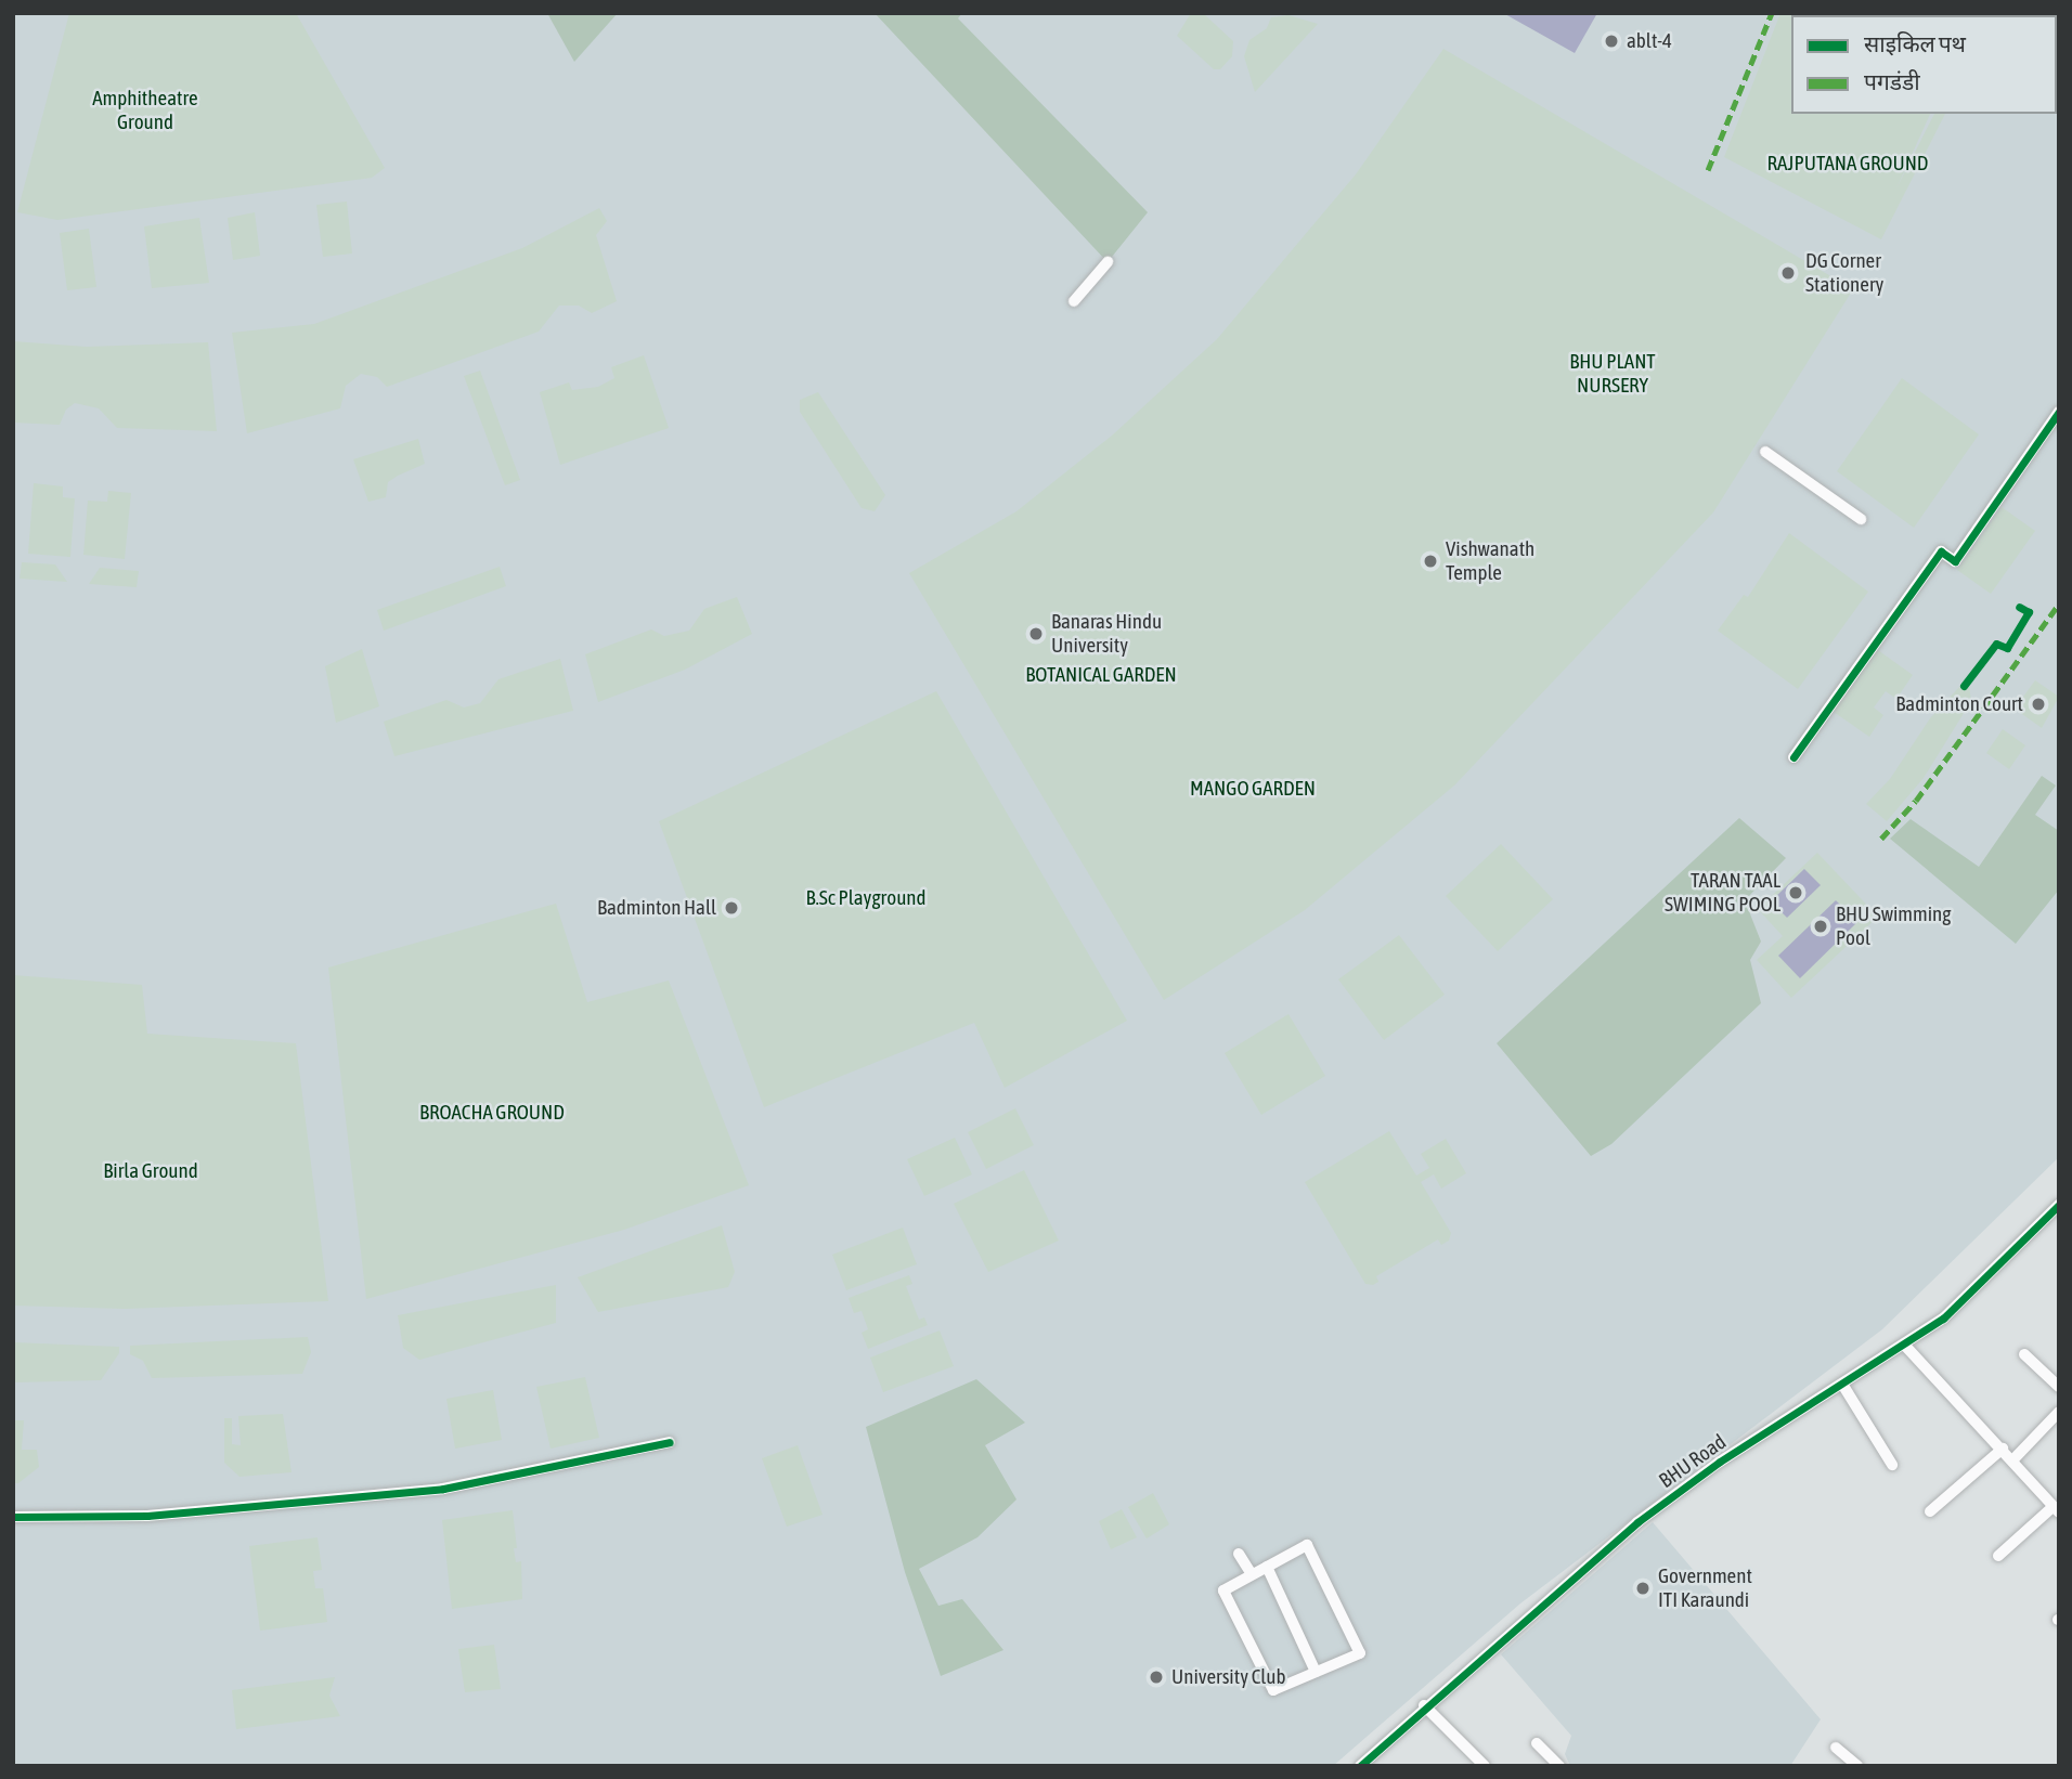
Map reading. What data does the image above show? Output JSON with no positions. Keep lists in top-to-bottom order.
{
  "streets": {
    "street": ["BHU Road"]
  },
  "parks": [
    "Amphitheatre Ground",
    "RAJPUTANA GROUND",
    "BHU PLANT NURSERY",
    "BOTANICAL GARDEN",
    "MANGO GARDEN",
    "B.Sc Playground",
    "BROACHA GROUND",
    "Birla Ground"
  ],
  "places": [
    "ablt-4",
    "DG Corner Stationery",
    "Vishwanath Temple",
    "Banaras Hindu University",
    "Badminton Court",
    "TARAN TAAL SWIMING POOL",
    "Badminton Hall",
    "BHU Swimming Pool",
    "Government ITI Karaundi",
    "University Club"
  ],
  "legend": ["साइकिल पथ", "पगडंडी"]
}
